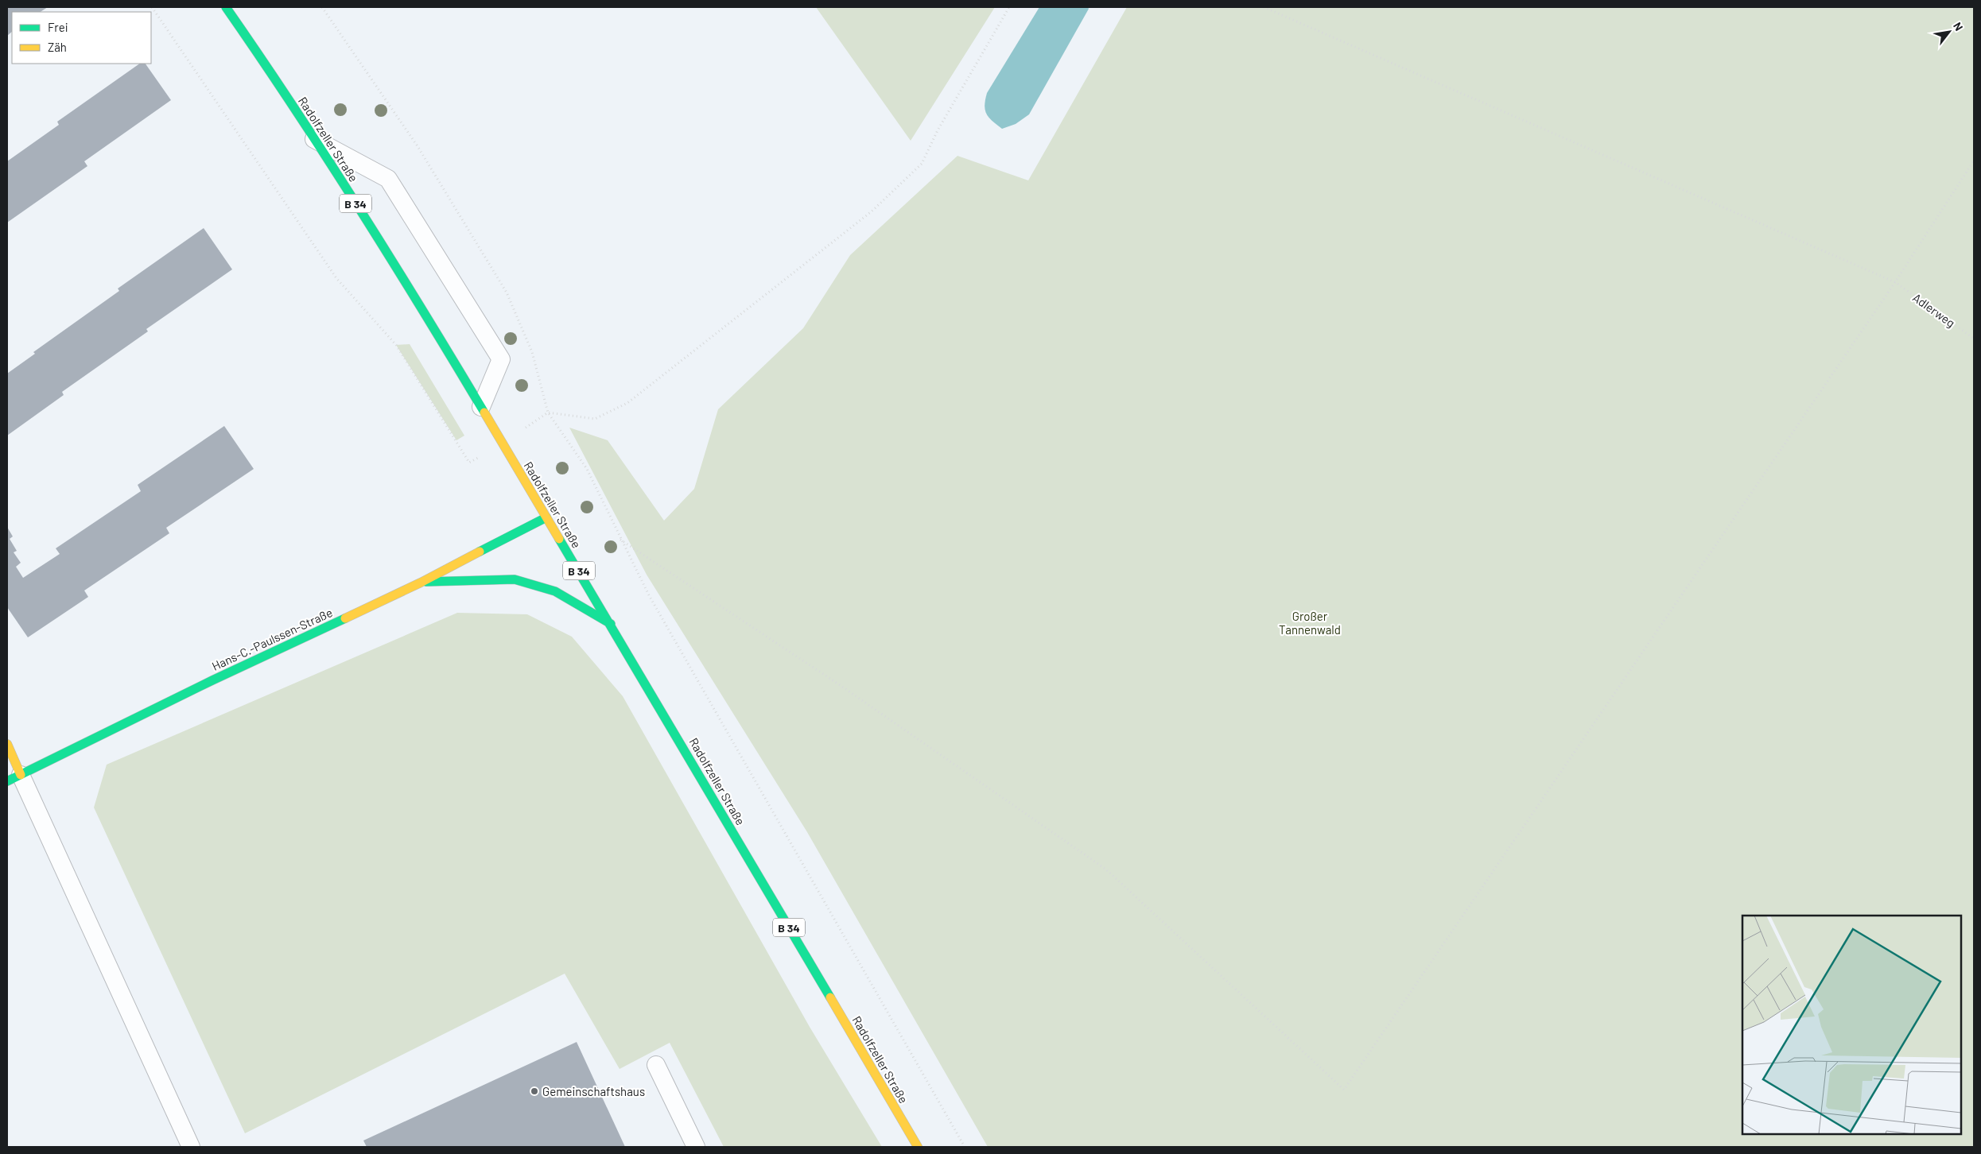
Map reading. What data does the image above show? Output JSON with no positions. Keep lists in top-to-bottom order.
{
  "streets": {
    "main road": ["Radolfzeller Straße", "B 34", "Hans-C.-Paulssen-Straße"],
    "path": ["Adlerweg"]
  },
  "crossings": [
    ["Radolfzeller Straße", "Hans-C.-Paulssen-Straße"]
  ],
  "parks": ["Großer Tannenwald"],
  "places": ["Gemeinschaftshaus"],
  "legend": ["Frei", "Zäh"],
  "north": "top right"
}
